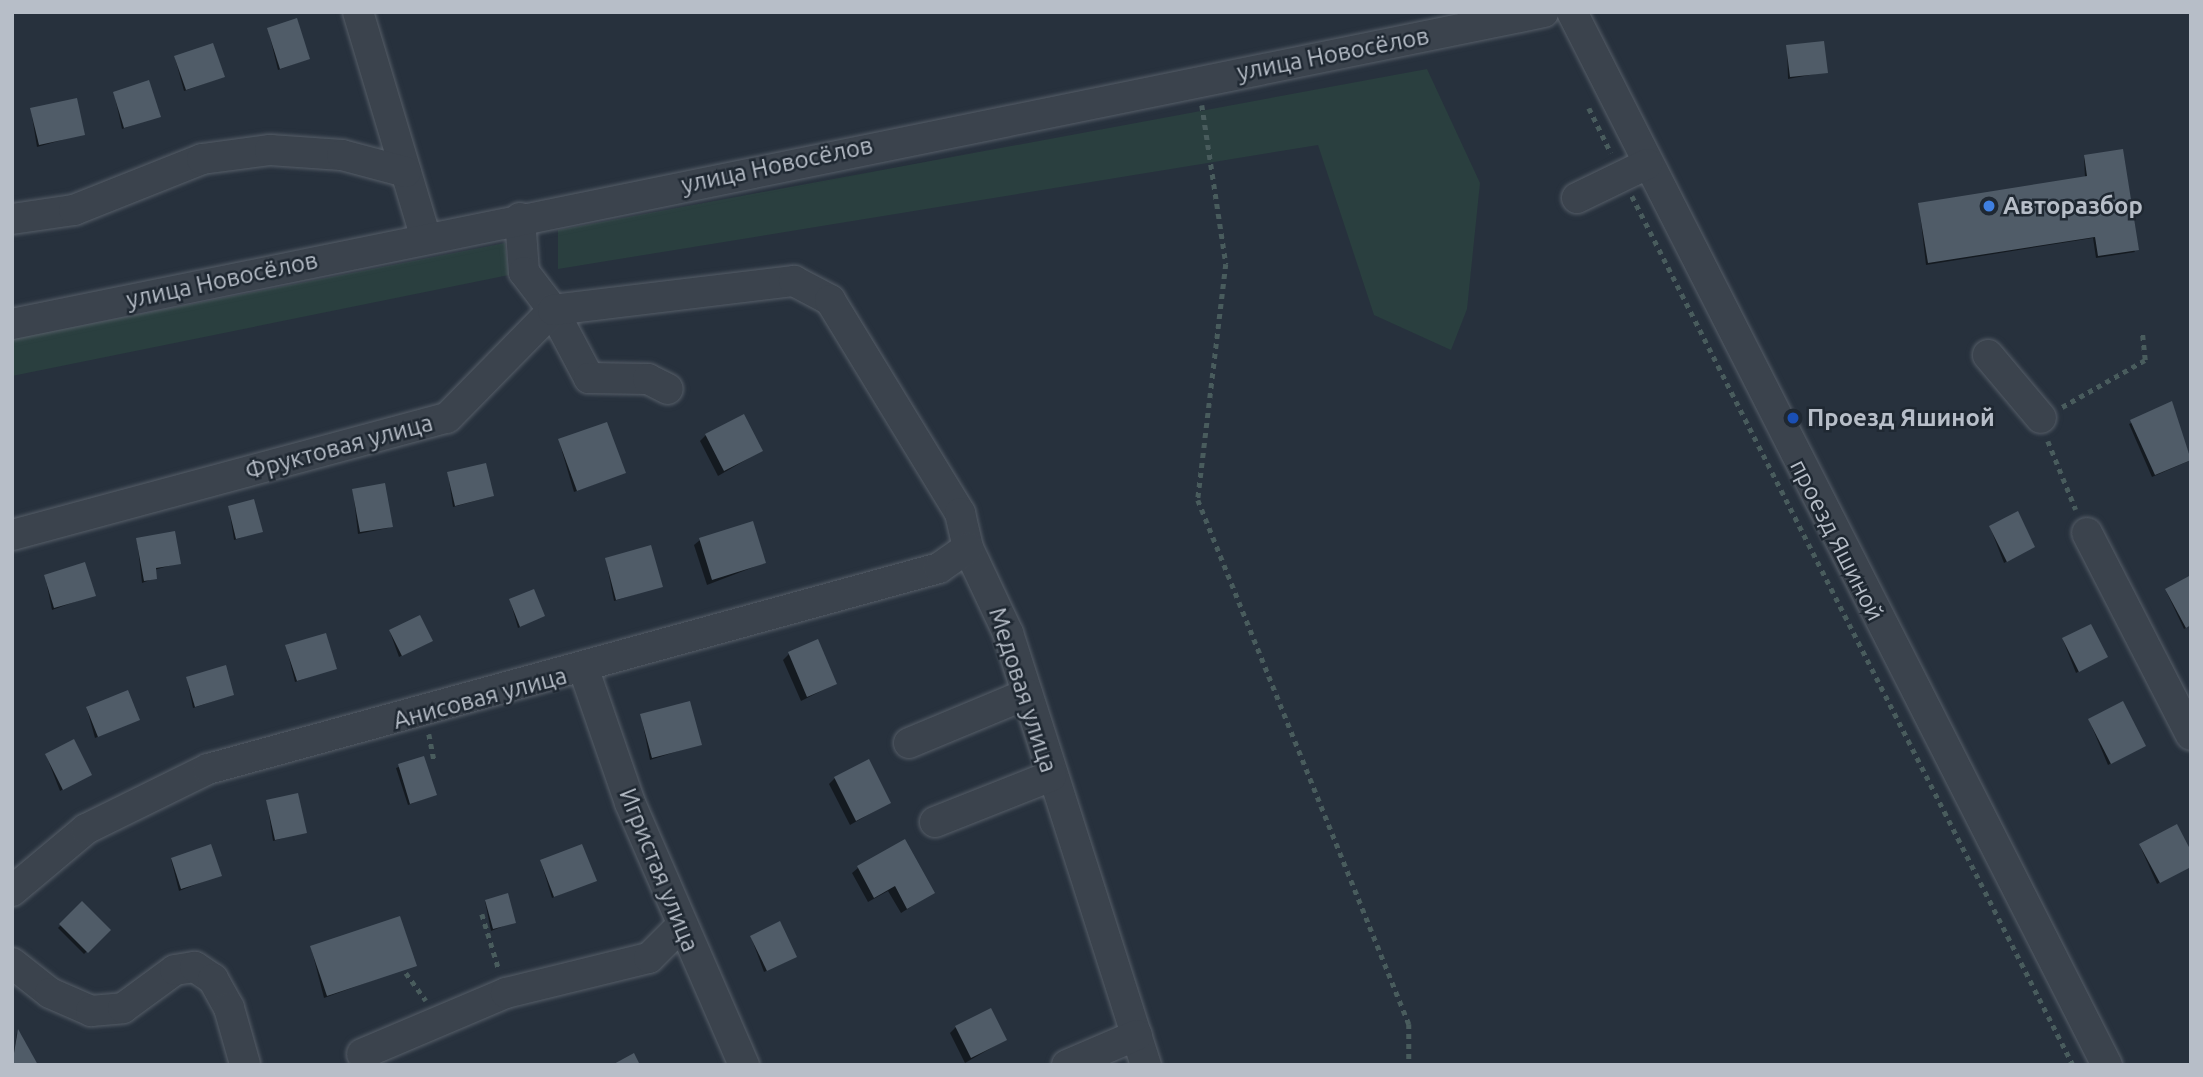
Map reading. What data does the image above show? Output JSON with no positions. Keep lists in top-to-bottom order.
{
  "streets": {
    "street": [
      "улица Новосёлов",
      "Фруктовая улица",
      "проезд Яшиной",
      "Медовая улица",
      "Анисовая улица",
      "Игристая улица"
    ]
  },
  "crossings": [
    ["Фруктовая улица", "Медовая улица"],
    ["Медовая улица", "Анисовая улица"],
    ["Анисовая улица", "Игристая улица"]
  ],
  "places": ["Авторазбор", "Проезд Яшиной"]
}
